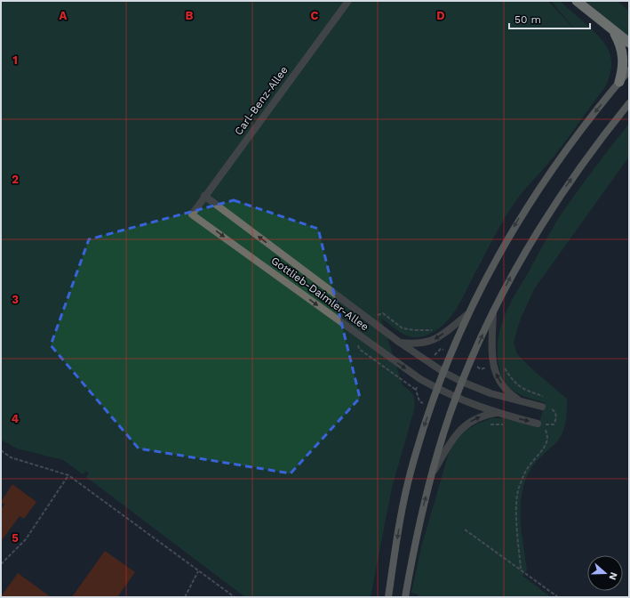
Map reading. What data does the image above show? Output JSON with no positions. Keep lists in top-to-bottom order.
{
  "streets": {
    "street": ["Carl-Benz-Allee", "Gottlieb-Daimler-Allee"]
  },
  "crossings": [
    ["Carl-Benz-Allee", "Gottlieb-Daimler-Allee"]
  ],
  "scale_bar": "50 m",
  "north": "right",
  "grid": {
    "columns": [
      "A",
      "B",
      "C",
      "D"
    ],
    "rows": [
      "1",
      "2",
      "3",
      "4",
      "5"
    ]
  }
}
